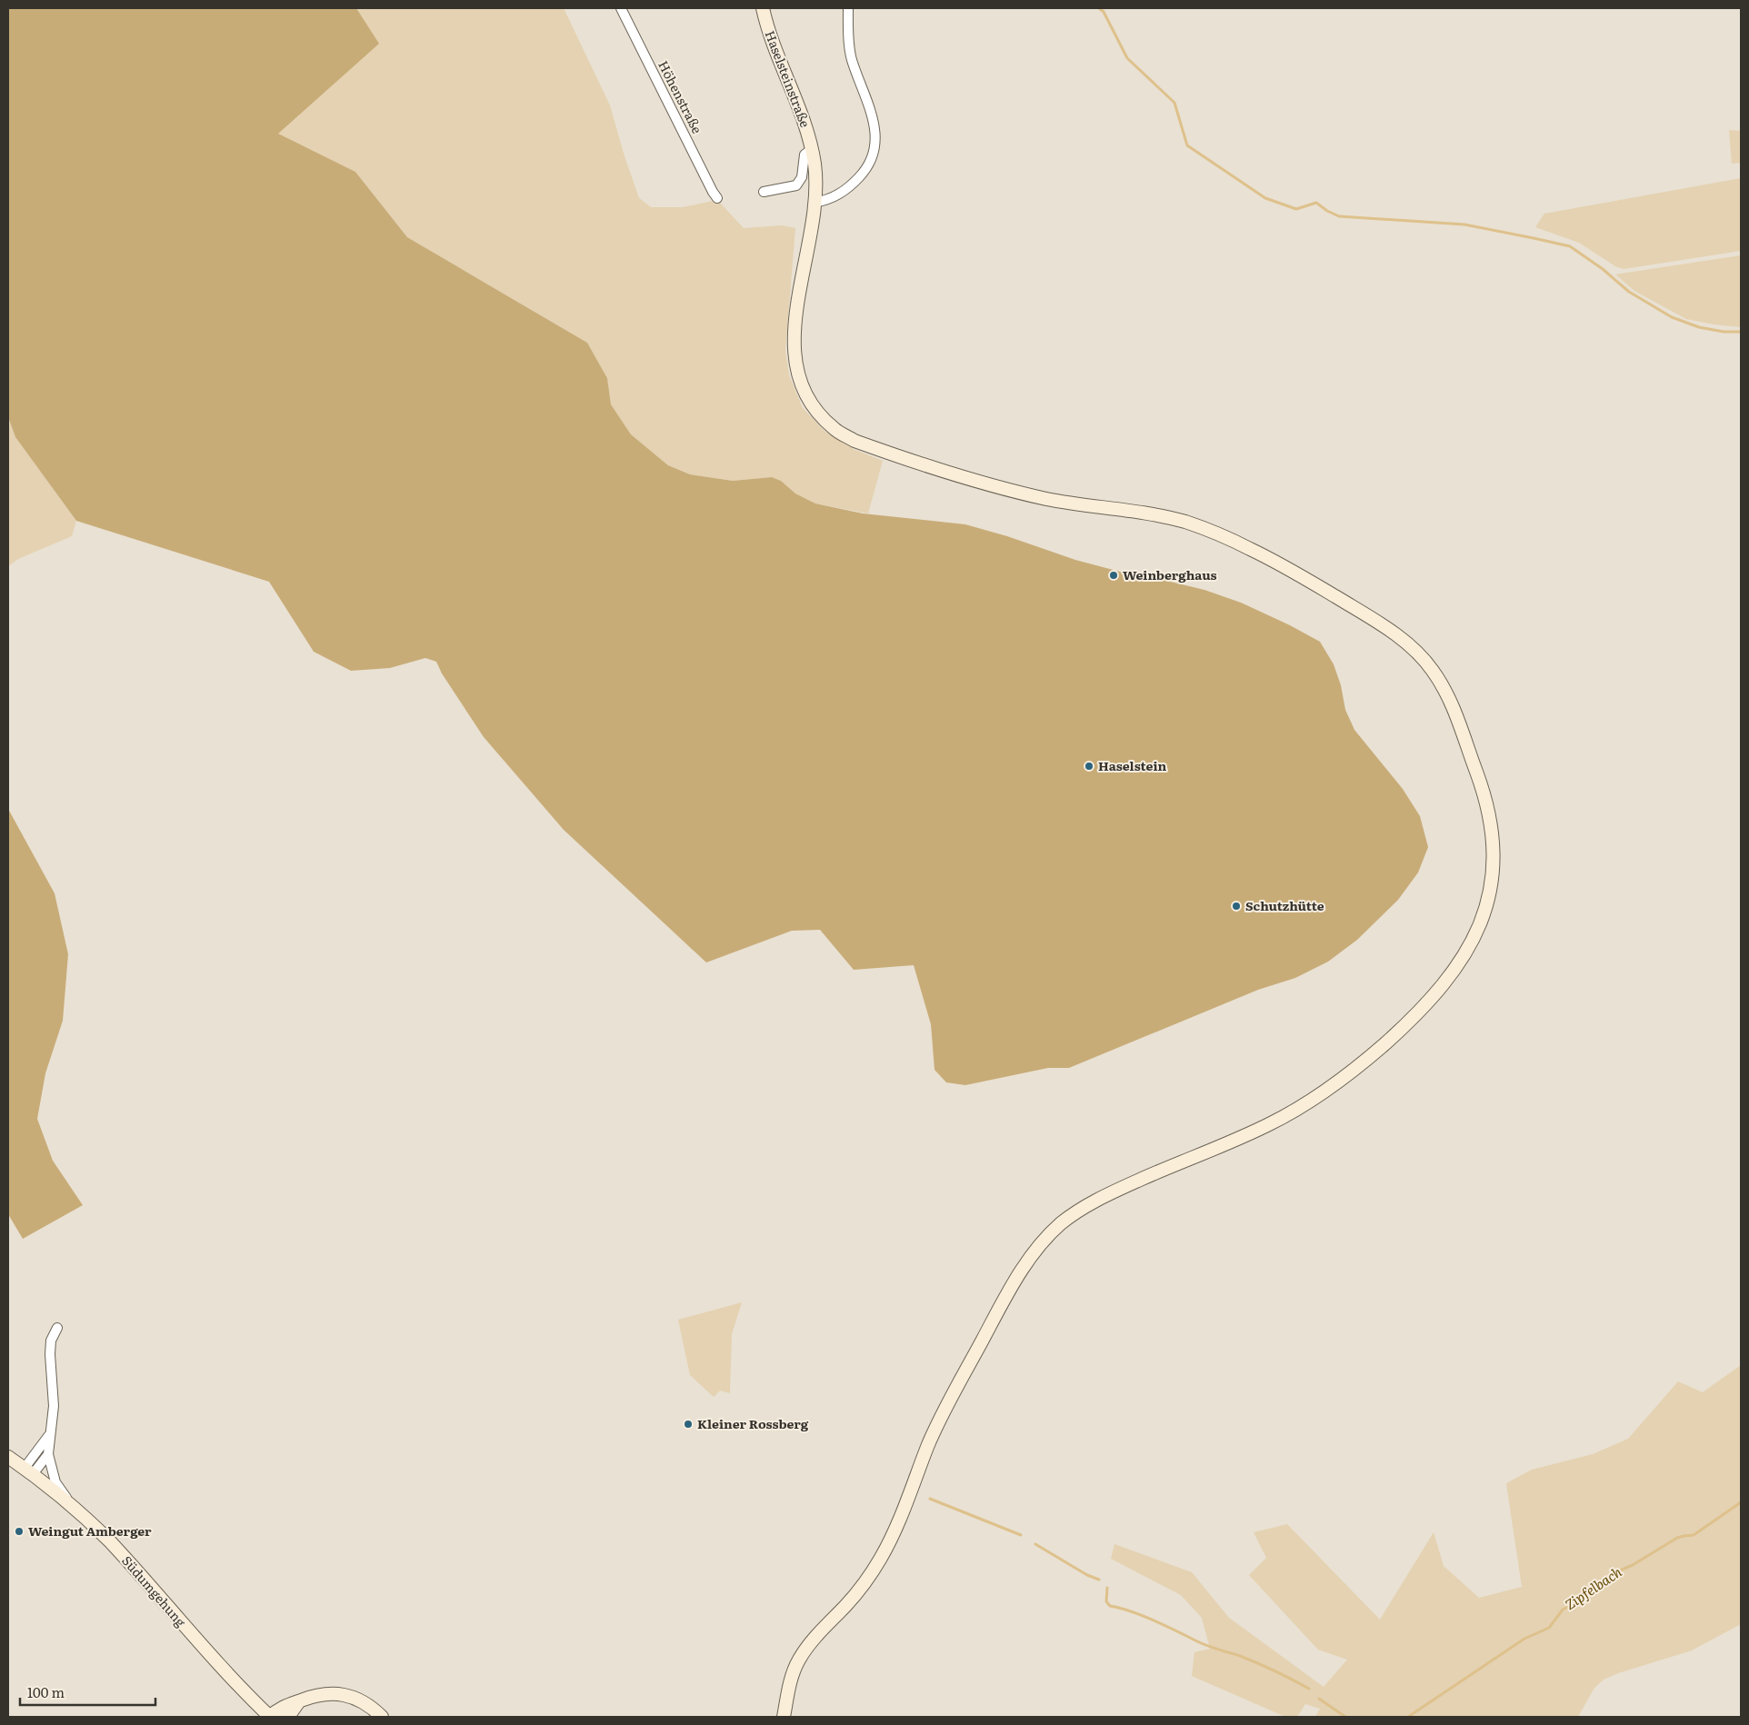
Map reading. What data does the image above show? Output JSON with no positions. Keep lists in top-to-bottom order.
{
  "streets": {
    "street": ["Haselsteinstraße", "Höhenstraße", "Südumgehung"]
  },
  "water": ["Zipfelbach"],
  "places": [
    "Weinberghaus",
    "Haselstein",
    "Schutzhütte",
    "Kleiner Rossberg",
    "Weingut Amberger"
  ],
  "scale_bar": "100 m"
}
